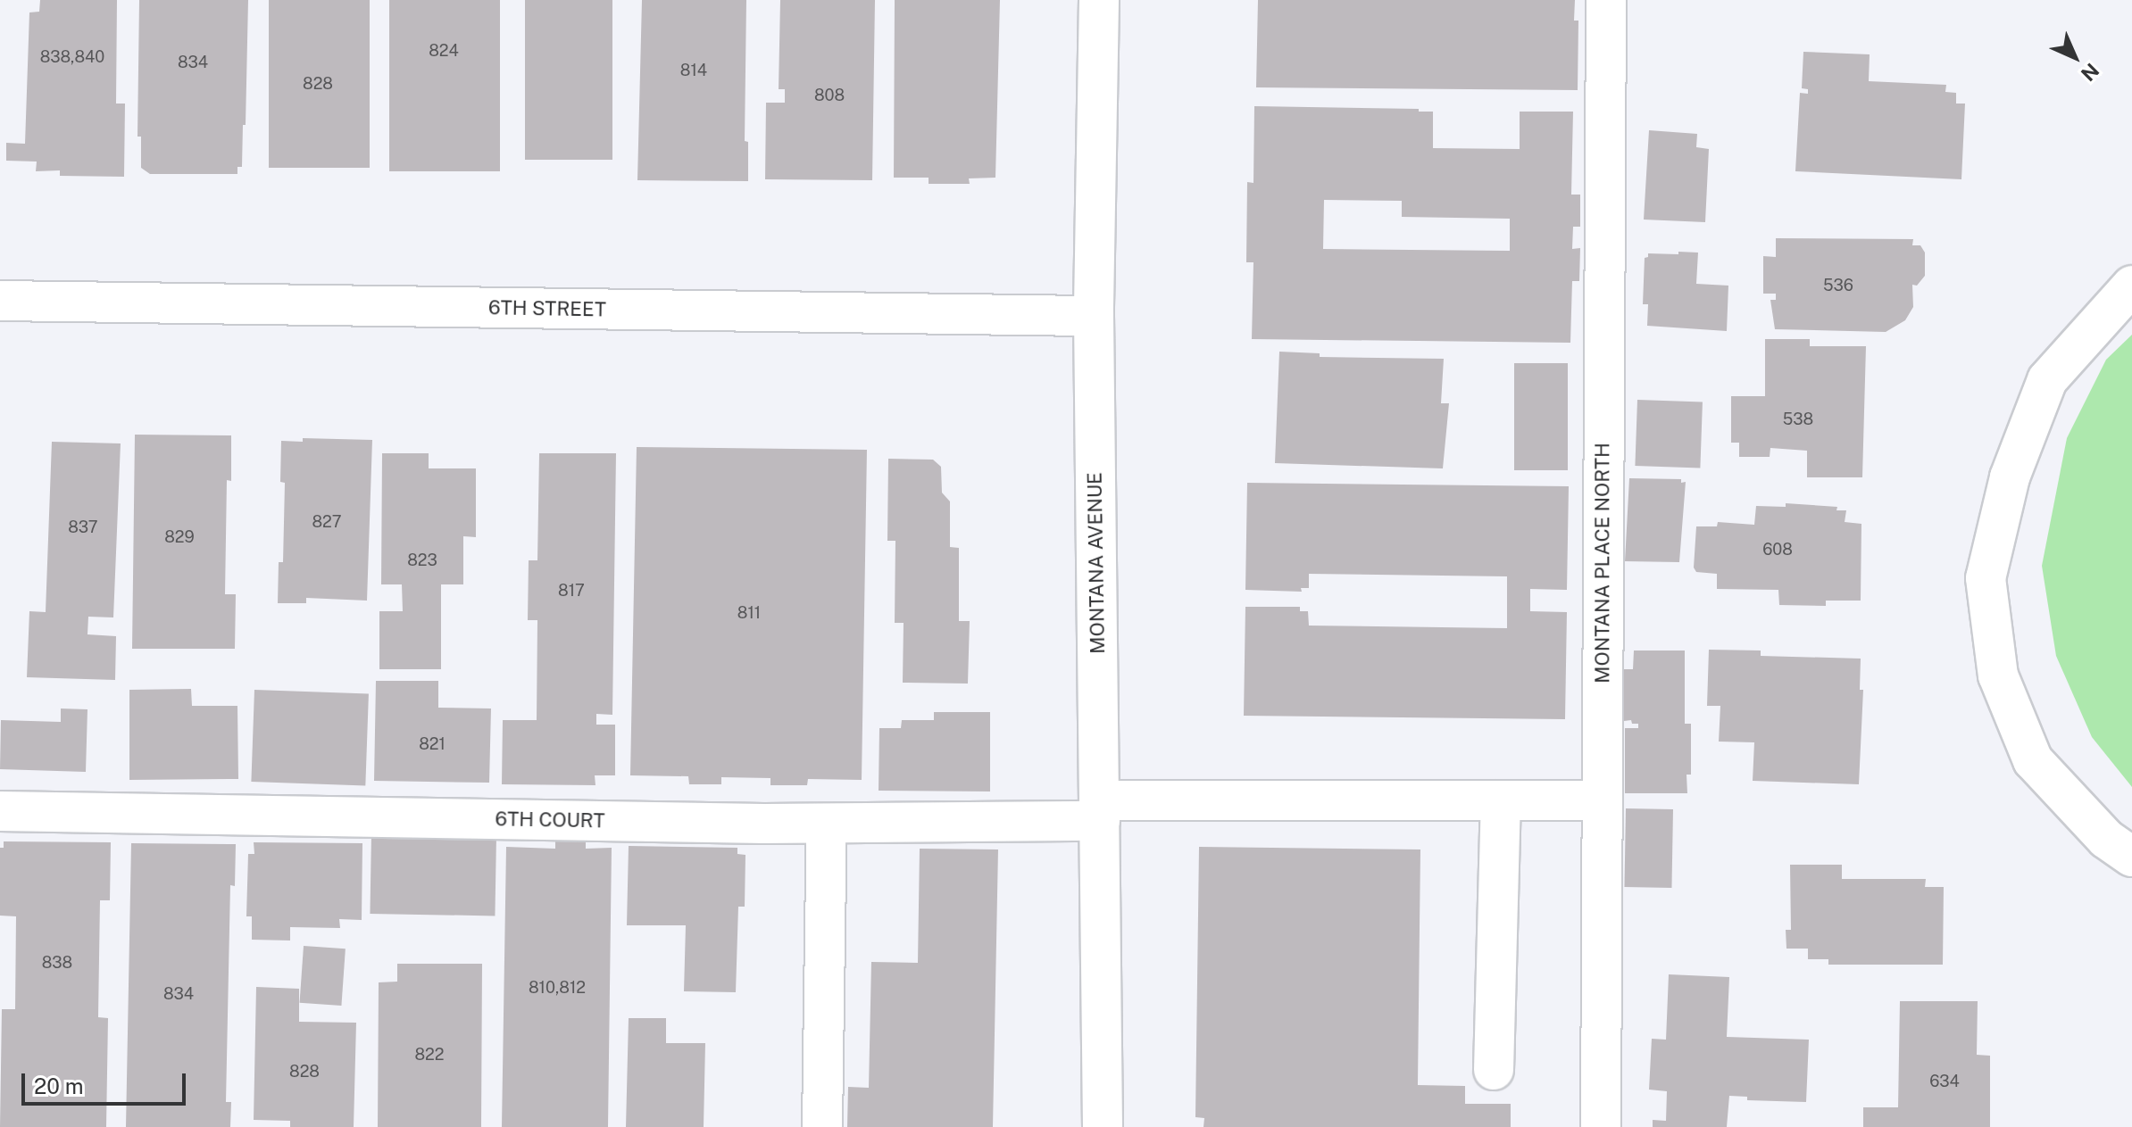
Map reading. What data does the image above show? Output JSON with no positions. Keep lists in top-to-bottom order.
{
  "streets": {
    "street": [
      "6TH STREET",
      "MONTANA AVENUE",
      "MONTANA PLACE NORTH",
      "6TH COURT"
    ]
  },
  "crossings": [
    ["6TH STREET", "MONTANA AVENUE"],
    ["MONTANA AVENUE", "6TH COURT"],
    ["MONTANA PLACE NORTH", "6TH COURT"]
  ],
  "house_numbers": [
    "824",
    "838,840",
    "834",
    "814",
    "828",
    "808",
    "536",
    "538",
    "827",
    "837",
    "829",
    "608",
    "823",
    "817",
    "811",
    "821",
    "838",
    "810,812",
    "834",
    "822",
    "828",
    "634"
  ],
  "scale_bar": "20 m",
  "north": "bottom right"
}
